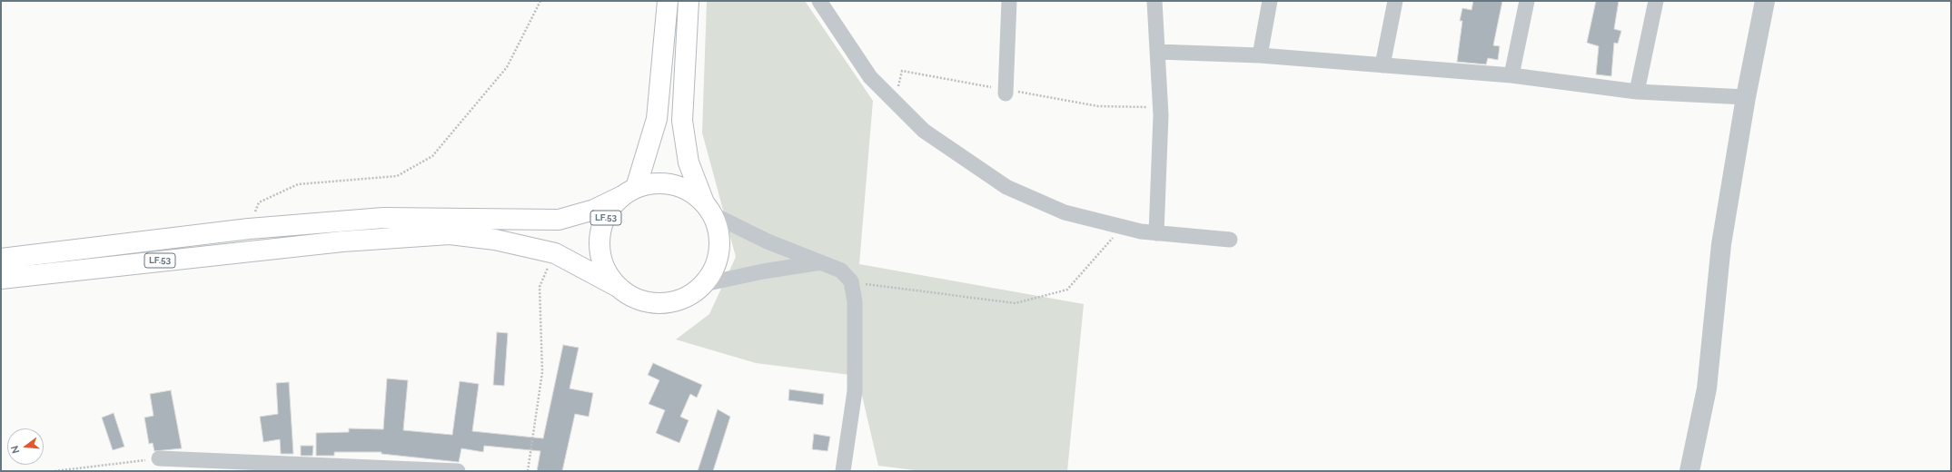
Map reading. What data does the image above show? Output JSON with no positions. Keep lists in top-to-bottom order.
{
  "streets": {
    "highway": ["LF.53"]
  },
  "north": "left"
}
